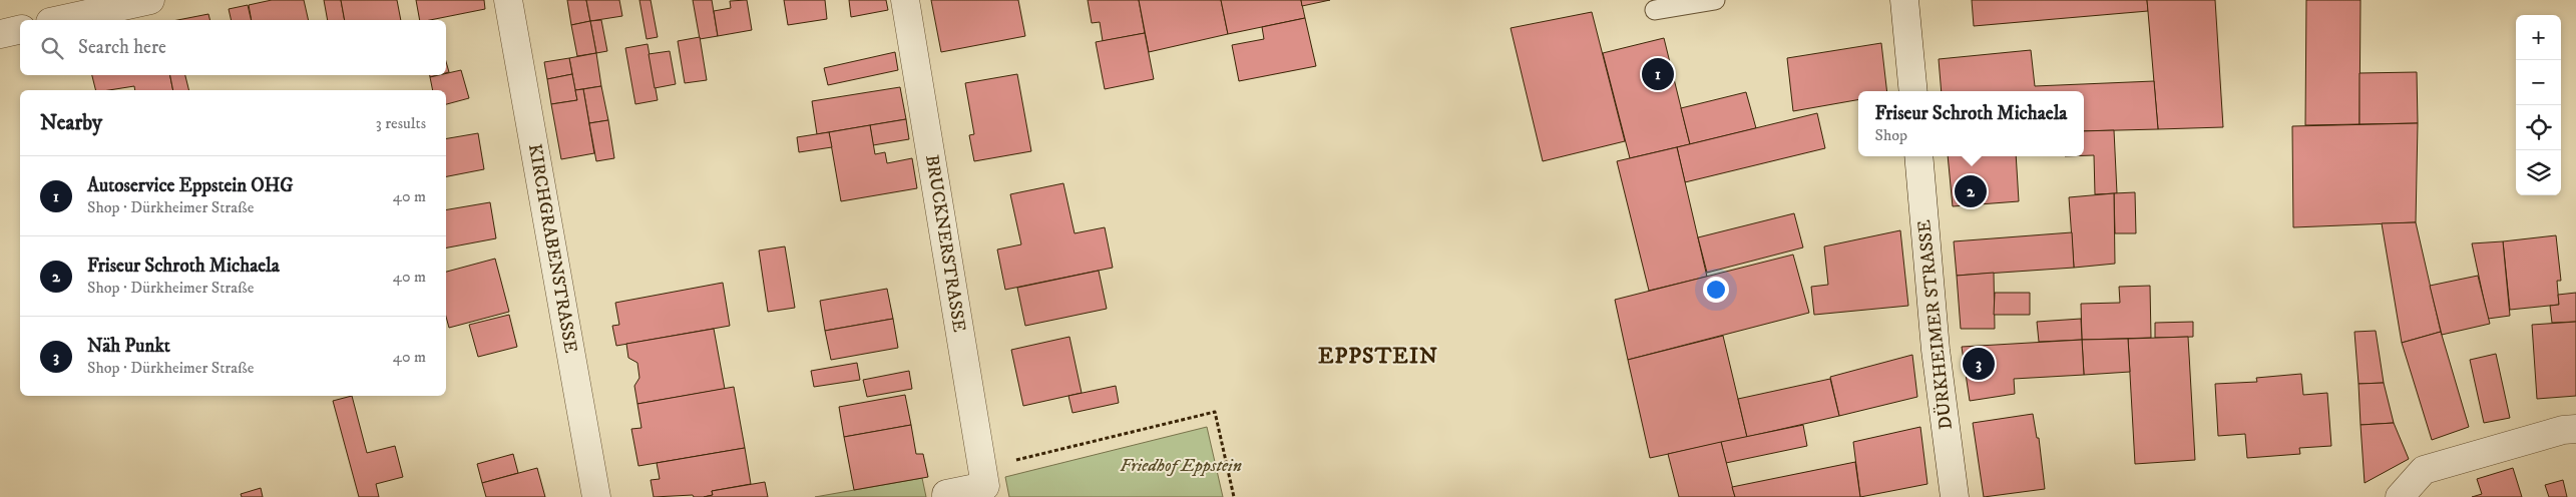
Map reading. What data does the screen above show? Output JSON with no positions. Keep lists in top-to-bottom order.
{
  "streets": {
    "street": ["BRUCKNERSTRASSE", "KIRCHGRABENSTRASSE", "DÜRKHEIMER STRASSE"]
  },
  "districts": ["EPPSTEIN"],
  "parks": ["Friedhof Eppstein"],
  "page": {
    "map_buttons": ["+", "−"],
    "search": "Search here",
    "pins": ["1", "2", "3"],
    "heading": ["Nearby", "3 results"],
    "popup": ["Friseur Schroth Michaela", "Shop"],
    "list": [
      {
        "mark": "1",
        "name": "Autoservice Eppstein OHG",
        "note": "Shop · Dürkheimer Straße",
        "value": "40 m"
      },
      {
        "mark": "2",
        "name": "Friseur Schroth Michaela",
        "note": "Shop · Dürkheimer Straße",
        "value": "40 m"
      },
      {
        "mark": "3",
        "name": "Näh Punkt",
        "note": "Shop · Dürkheimer Straße",
        "value": "40 m"
      }
    ]
  }
}
